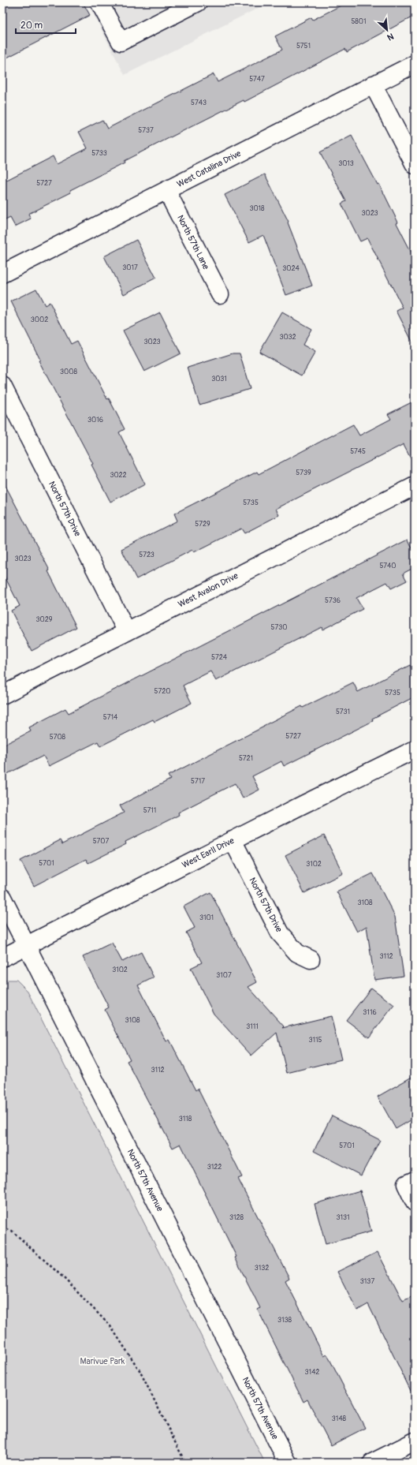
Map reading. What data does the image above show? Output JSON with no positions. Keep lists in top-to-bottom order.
{
  "streets": {
    "street": [
      "West Catalina Drive",
      "North 57th Lane",
      "North 57th Drive",
      "West Avalon Drive",
      "West Earll Drive",
      "North 57th Avenue"
    ]
  },
  "crossings": [
    ["West Catalina Drive", "North 57th Lane"],
    ["North 57th Drive", "West Avalon Drive"],
    ["North 57th Drive", "West Earll Drive"],
    ["West Earll Drive", "North 57th Avenue"]
  ],
  "parks": ["Marivue Park"],
  "house_numbers": [
    "5801",
    "5751",
    "5747",
    "5743",
    "5737",
    "5733",
    "3013",
    "5727",
    "3018",
    "3023",
    "3017",
    "3024",
    "3002",
    "3032",
    "3023",
    "3008",
    "3031",
    "3016",
    "5745",
    "5739",
    "3022",
    "5735",
    "5729",
    "5723",
    "3023",
    "5740",
    "5736",
    "3029",
    "5730",
    "5724",
    "5720",
    "5735",
    "5731",
    "5714",
    "5727",
    "5708",
    "5721",
    "5717",
    "5711",
    "5707",
    "5701",
    "3102",
    "3108",
    "3101",
    "3112",
    "3102",
    "3107",
    "3116",
    "3108",
    "3111",
    "3115",
    "3112",
    "3118",
    "5701",
    "3122",
    "3128",
    "3131",
    "3132",
    "3137",
    "3138",
    "3142",
    "3148"
  ],
  "scale_bar": "20 m",
  "north": "bottom right"
}
